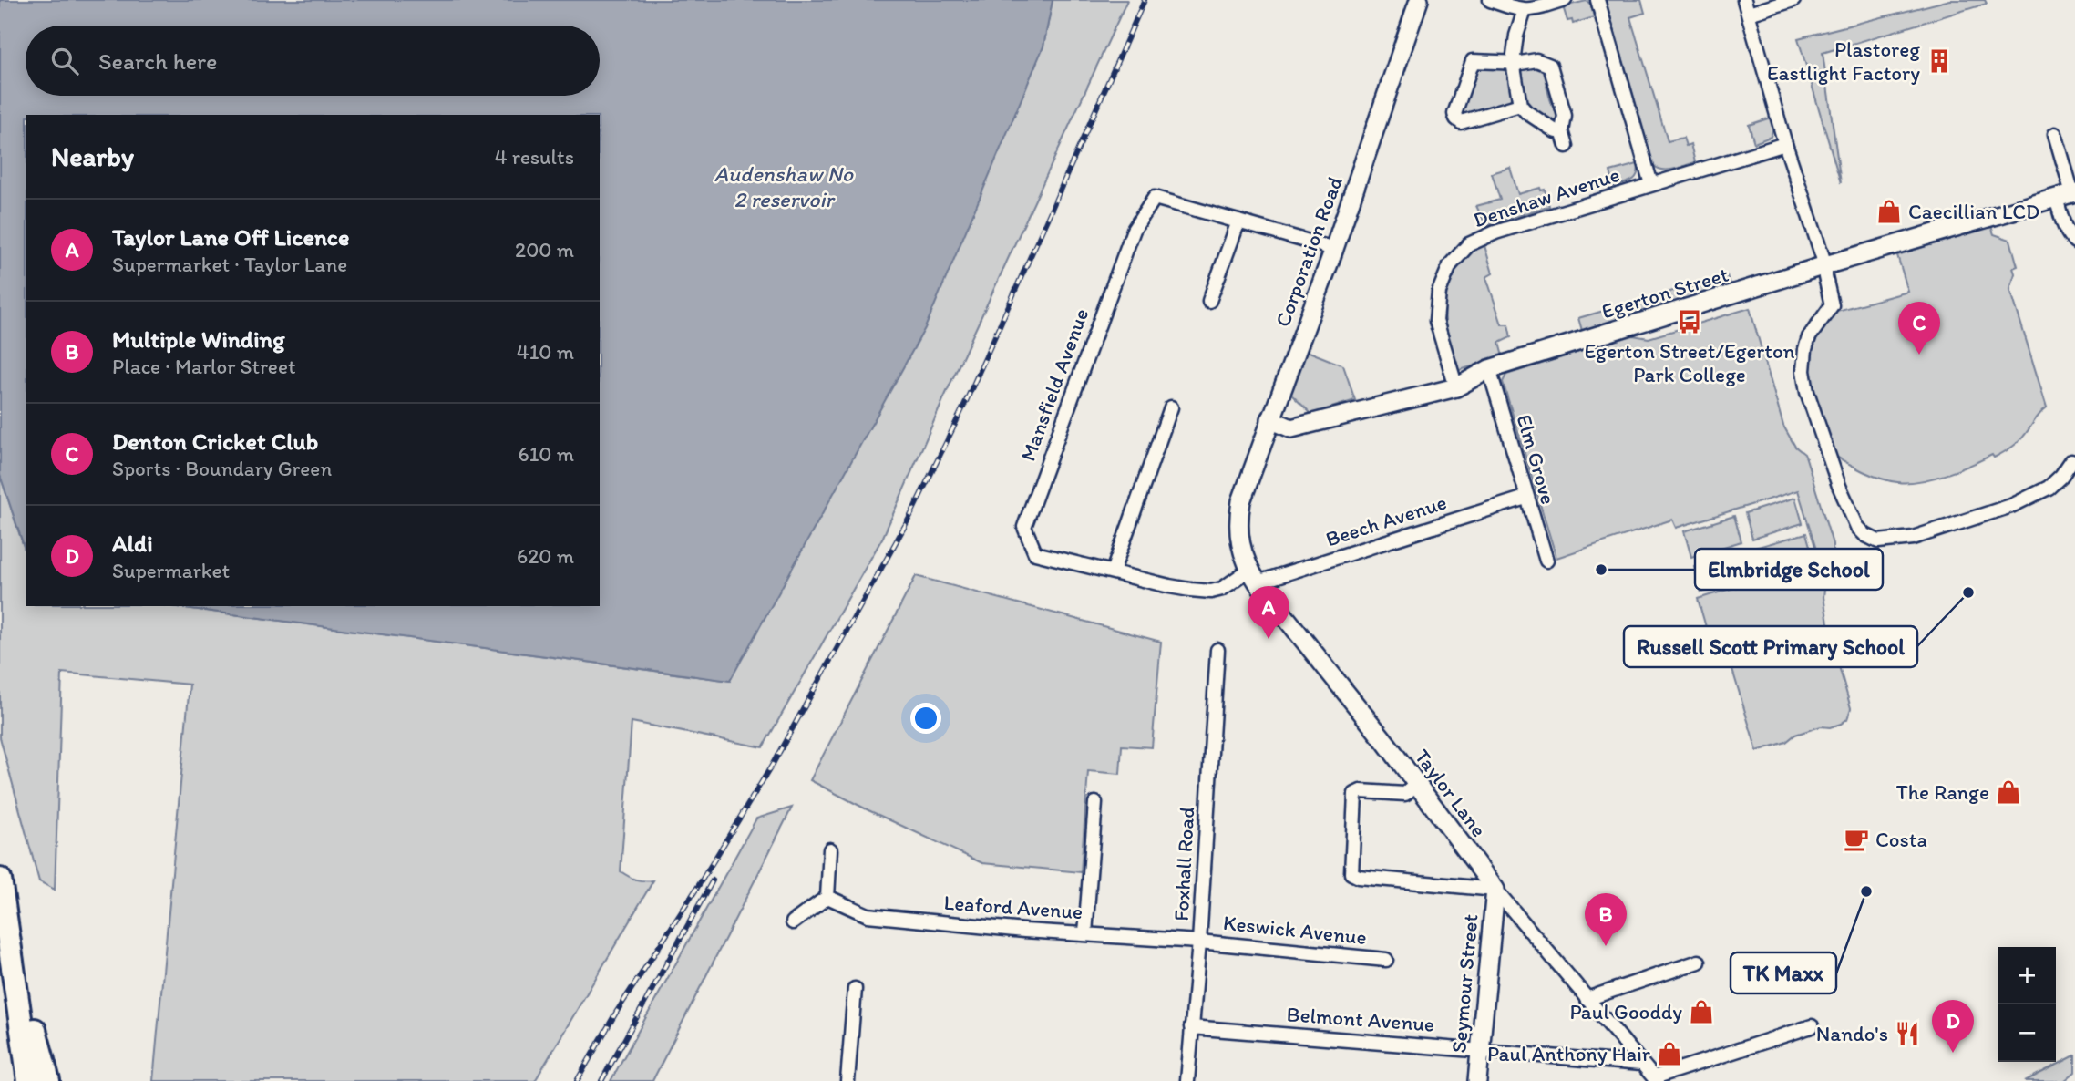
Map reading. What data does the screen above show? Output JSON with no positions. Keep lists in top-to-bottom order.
{
  "streets": {
    "street": [
      "Denshaw Avenue",
      "Corporation Road",
      "Egerton Street",
      "Mansfield Avenue",
      "Elm Grove",
      "Beech Avenue",
      "Taylor Lane",
      "Foxhall Road",
      "Leaford Avenue",
      "Keswick Avenue",
      "Seymour Street",
      "Belmont Avenue"
    ]
  },
  "crossings": [
    ["Denshaw Avenue", "Egerton Street"],
    ["Corporation Road", "Egerton Street"],
    ["Corporation Road", "Mansfield Avenue"],
    ["Corporation Road", "Taylor Lane"],
    ["Egerton Street", "Elm Grove"],
    ["Mansfield Avenue", "Beech Avenue"],
    ["Mansfield Avenue", "Taylor Lane"],
    ["Elm Grove", "Beech Avenue"],
    ["Beech Avenue", "Taylor Lane"],
    ["Taylor Lane", "Seymour Street"],
    ["Taylor Lane", "Belmont Avenue"],
    ["Foxhall Road", "Leaford Avenue"],
    ["Foxhall Road", "Keswick Avenue"],
    ["Foxhall Road", "Belmont Avenue"],
    ["Leaford Avenue", "Keswick Avenue"],
    ["Seymour Street", "Belmont Avenue"]
  ],
  "water": ["Audenshaw No 2 reservoir"],
  "places": {
    "building": ["Plastoreg Eastlight Factory"],
    "shop": [
      "Caecillian LCD",
      "The Range",
      "Paul Gooddy",
      "Paul Anthony Hair"
    ],
    "bus stop": ["Egerton Street/Egerton Park College"],
    "other": ["Elmbridge School", "Russell Scott Primary School", "TK Maxx"],
    "cafe": ["Costa"],
    "restaurant": ["Nando's"]
  },
  "page": {
    "search": "Search here",
    "heading": ["Nearby", "4 results"],
    "list": [
      {
        "mark": "A",
        "name": "Taylor Lane Off Licence",
        "note": "Supermarket · Taylor Lane",
        "value": "200 m"
      },
      {
        "mark": "B",
        "name": "Multiple Winding",
        "note": "Place · Marlor Street",
        "value": "410 m"
      },
      {
        "mark": "C",
        "name": "Denton Cricket Club",
        "note": "Sports · Boundary Green",
        "value": "610 m"
      },
      {
        "mark": "D",
        "name": "Aldi",
        "note": "Supermarket",
        "value": "620 m"
      }
    ],
    "pins": [
      "C",
      "A",
      "B",
      "D"
    ],
    "map_buttons": ["+", "−"]
  }
}
